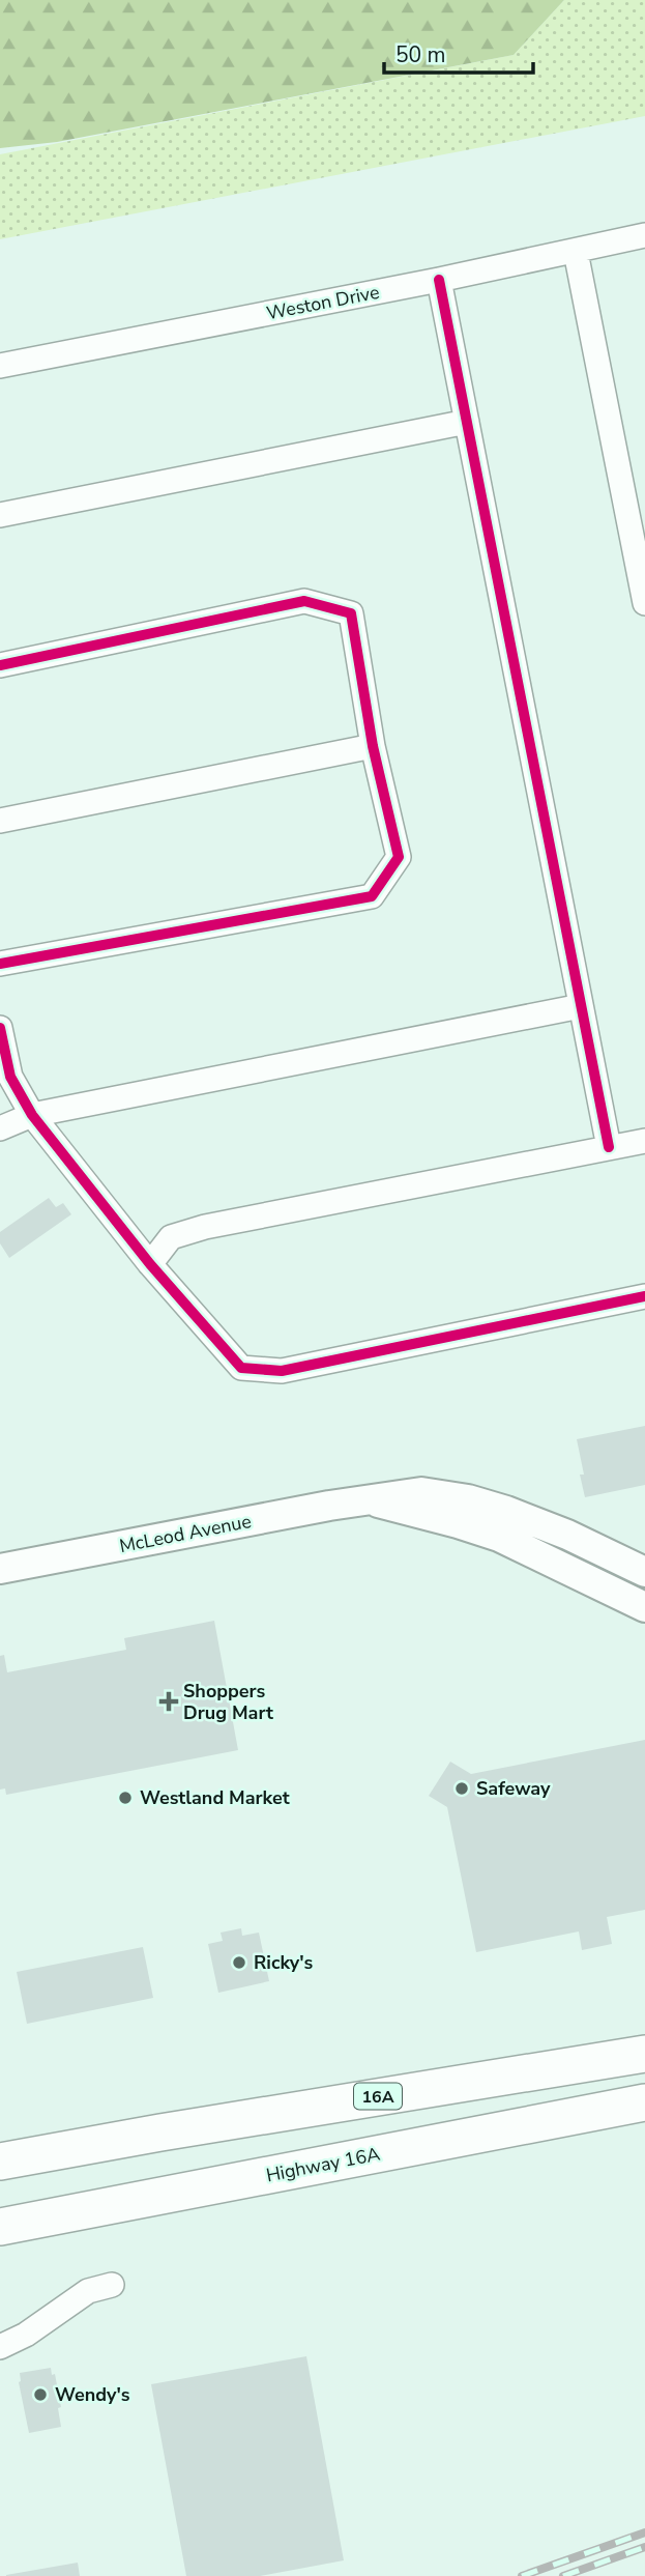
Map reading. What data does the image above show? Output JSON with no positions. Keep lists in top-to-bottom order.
{
  "streets": {
    "main road": ["16A", "Highway 16A"],
    "street": ["Weston Drive", "McLeod Avenue"]
  },
  "places": {
    "health": ["Shoppers Drug Mart"],
    "other": [
      "Safeway",
      "Westland Market",
      "Ricky's",
      "Wendy's"
    ]
  },
  "scale_bar": "50 m"
}
